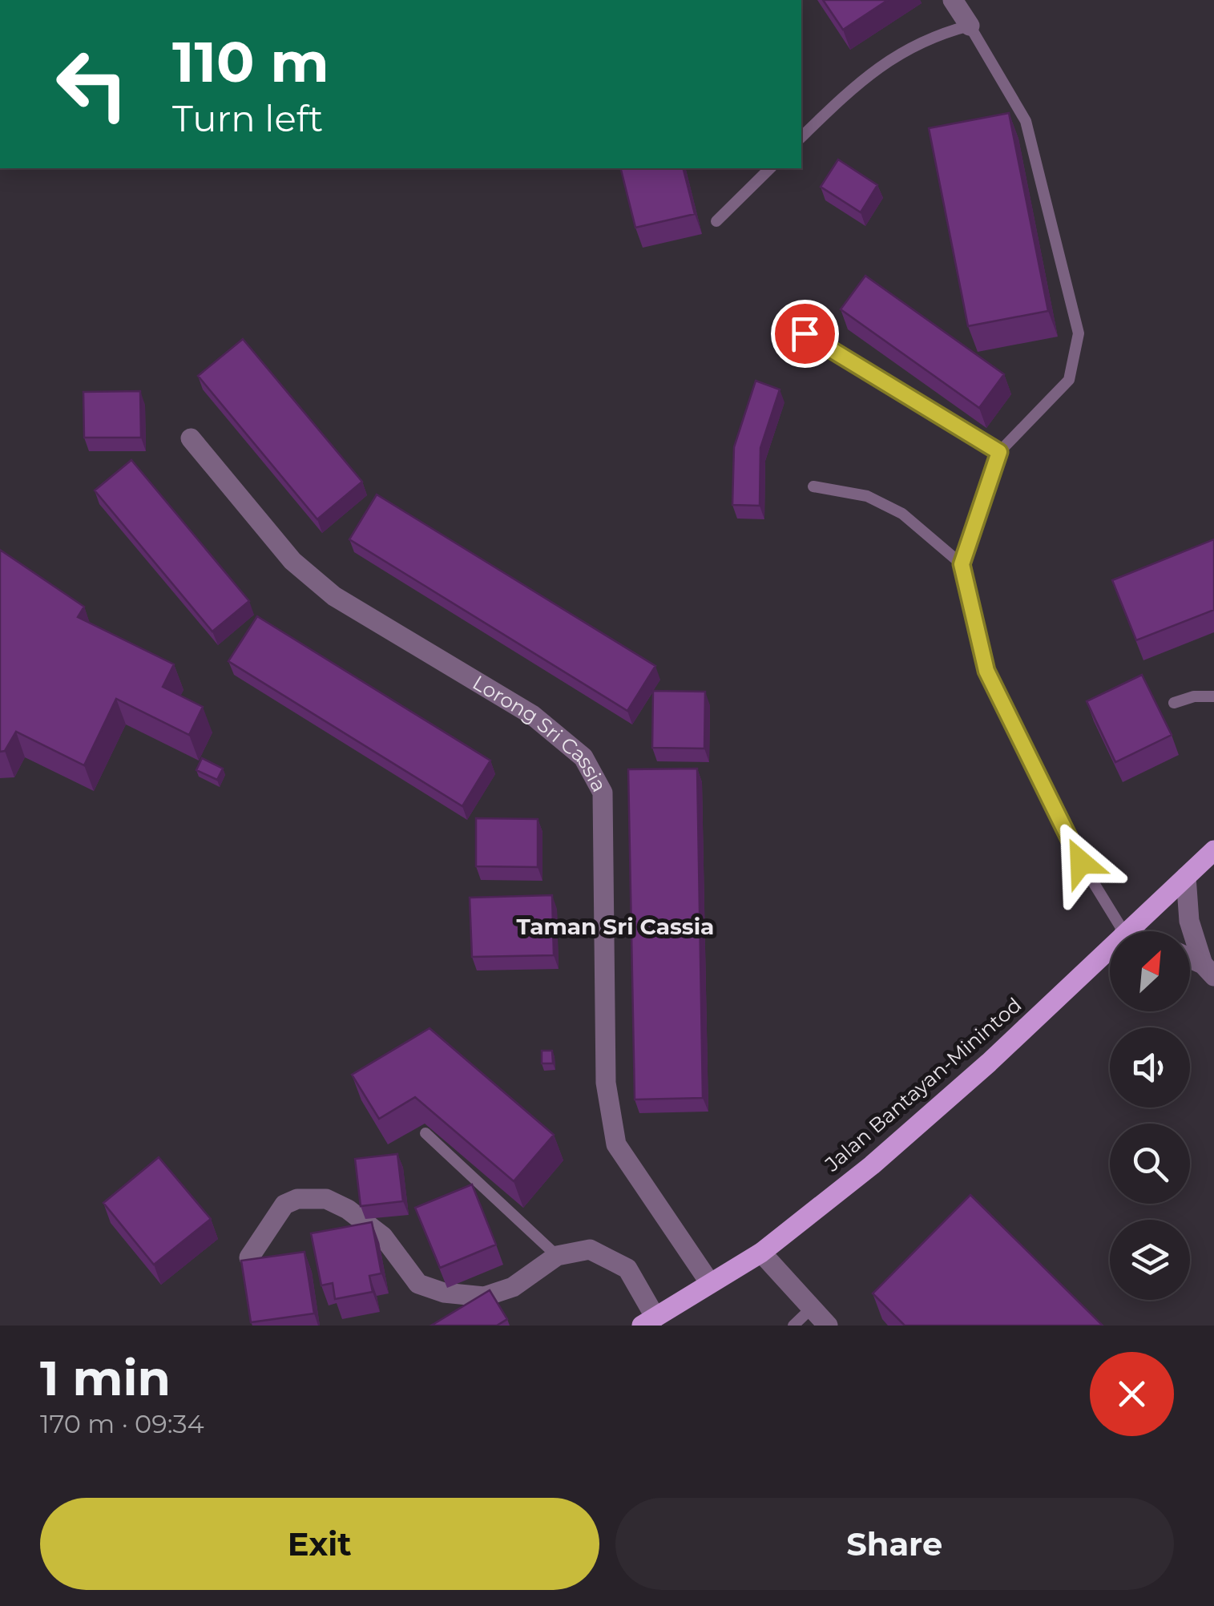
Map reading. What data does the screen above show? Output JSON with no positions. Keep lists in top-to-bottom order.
{
  "streets": {
    "main road": ["Jalan Bantayan-Minintod"],
    "street": ["Lorong Sri Cassia"]
  },
  "crossings": [
    ["Lorong Sri Cassia", "Jalan Bantayan-Minintod"]
  ],
  "districts": ["Taman Sri Cassia"],
  "north": "top right",
  "page": {
    "turn": ["110 m", "Turn left"],
    "heading": ["1 min", "170 m · 09:34"],
    "buttons": ["Exit", "Share"]
  }
}
